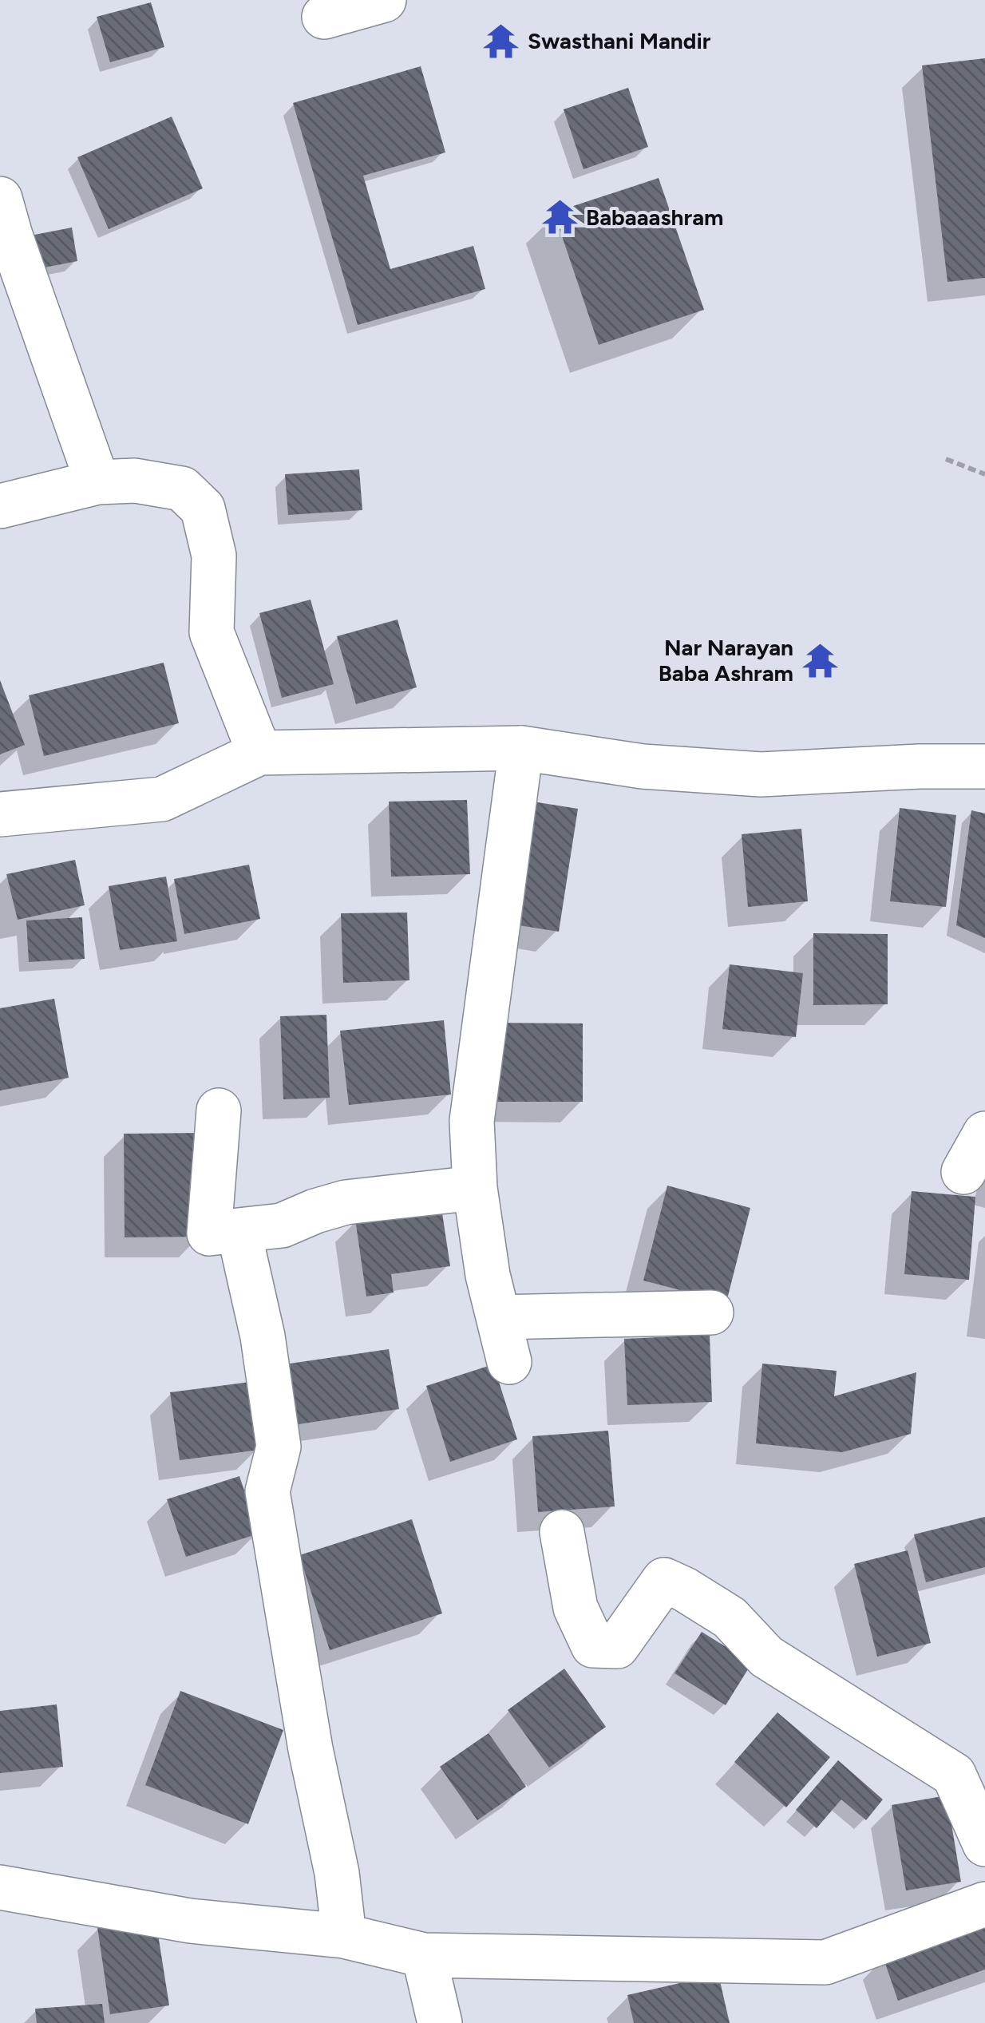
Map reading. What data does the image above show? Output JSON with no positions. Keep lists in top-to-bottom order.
{
  "places": {
    "temple": ["Swasthani Mandir", "Babaaashram", "Nar Narayan Baba Ashram"]
  }
}
